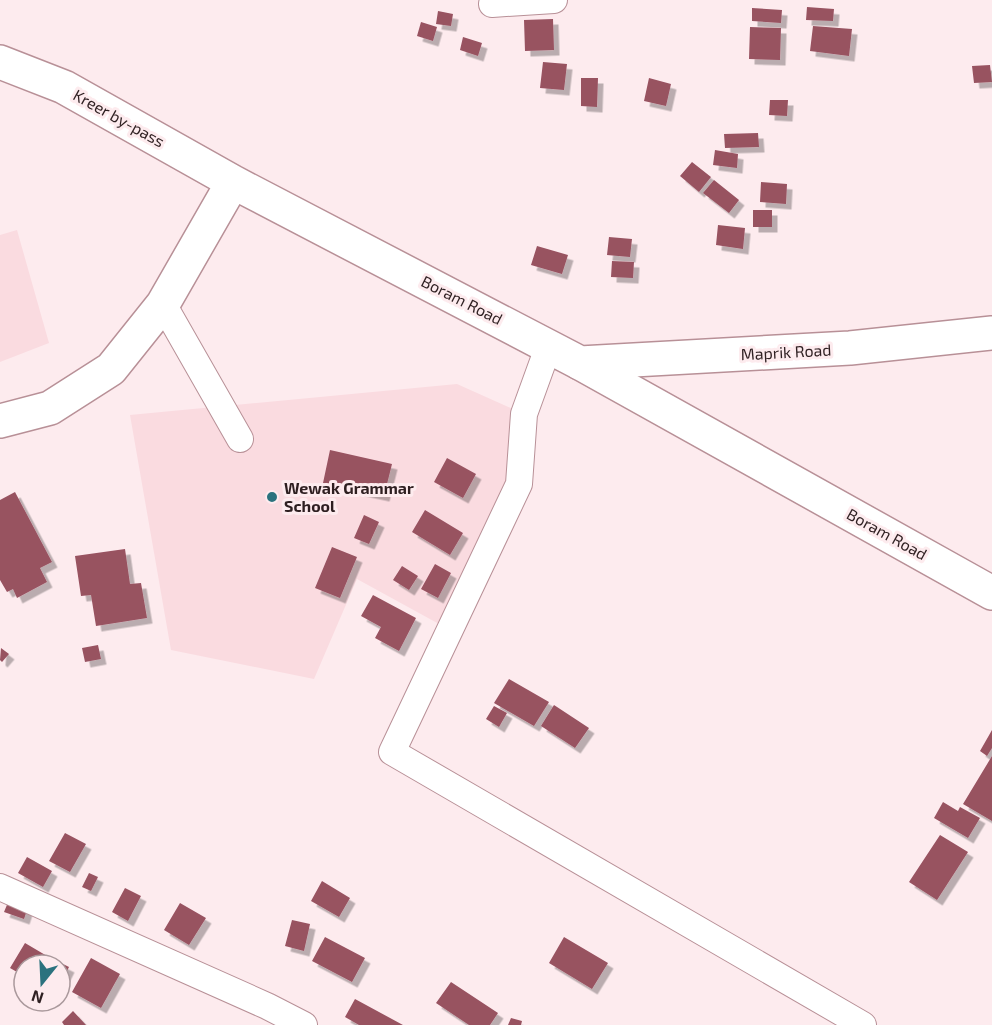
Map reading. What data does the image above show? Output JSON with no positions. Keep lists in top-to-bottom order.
{
  "streets": {
    "main road": ["Kreer by-pass", "Boram Road", "Maprik Road"]
  },
  "crossings": [
    ["Kreer by-pass", "Boram Road"],
    ["Boram Road", "Maprik Road"]
  ],
  "places": ["Wewak Grammar School"],
  "north": "bottom"
}
